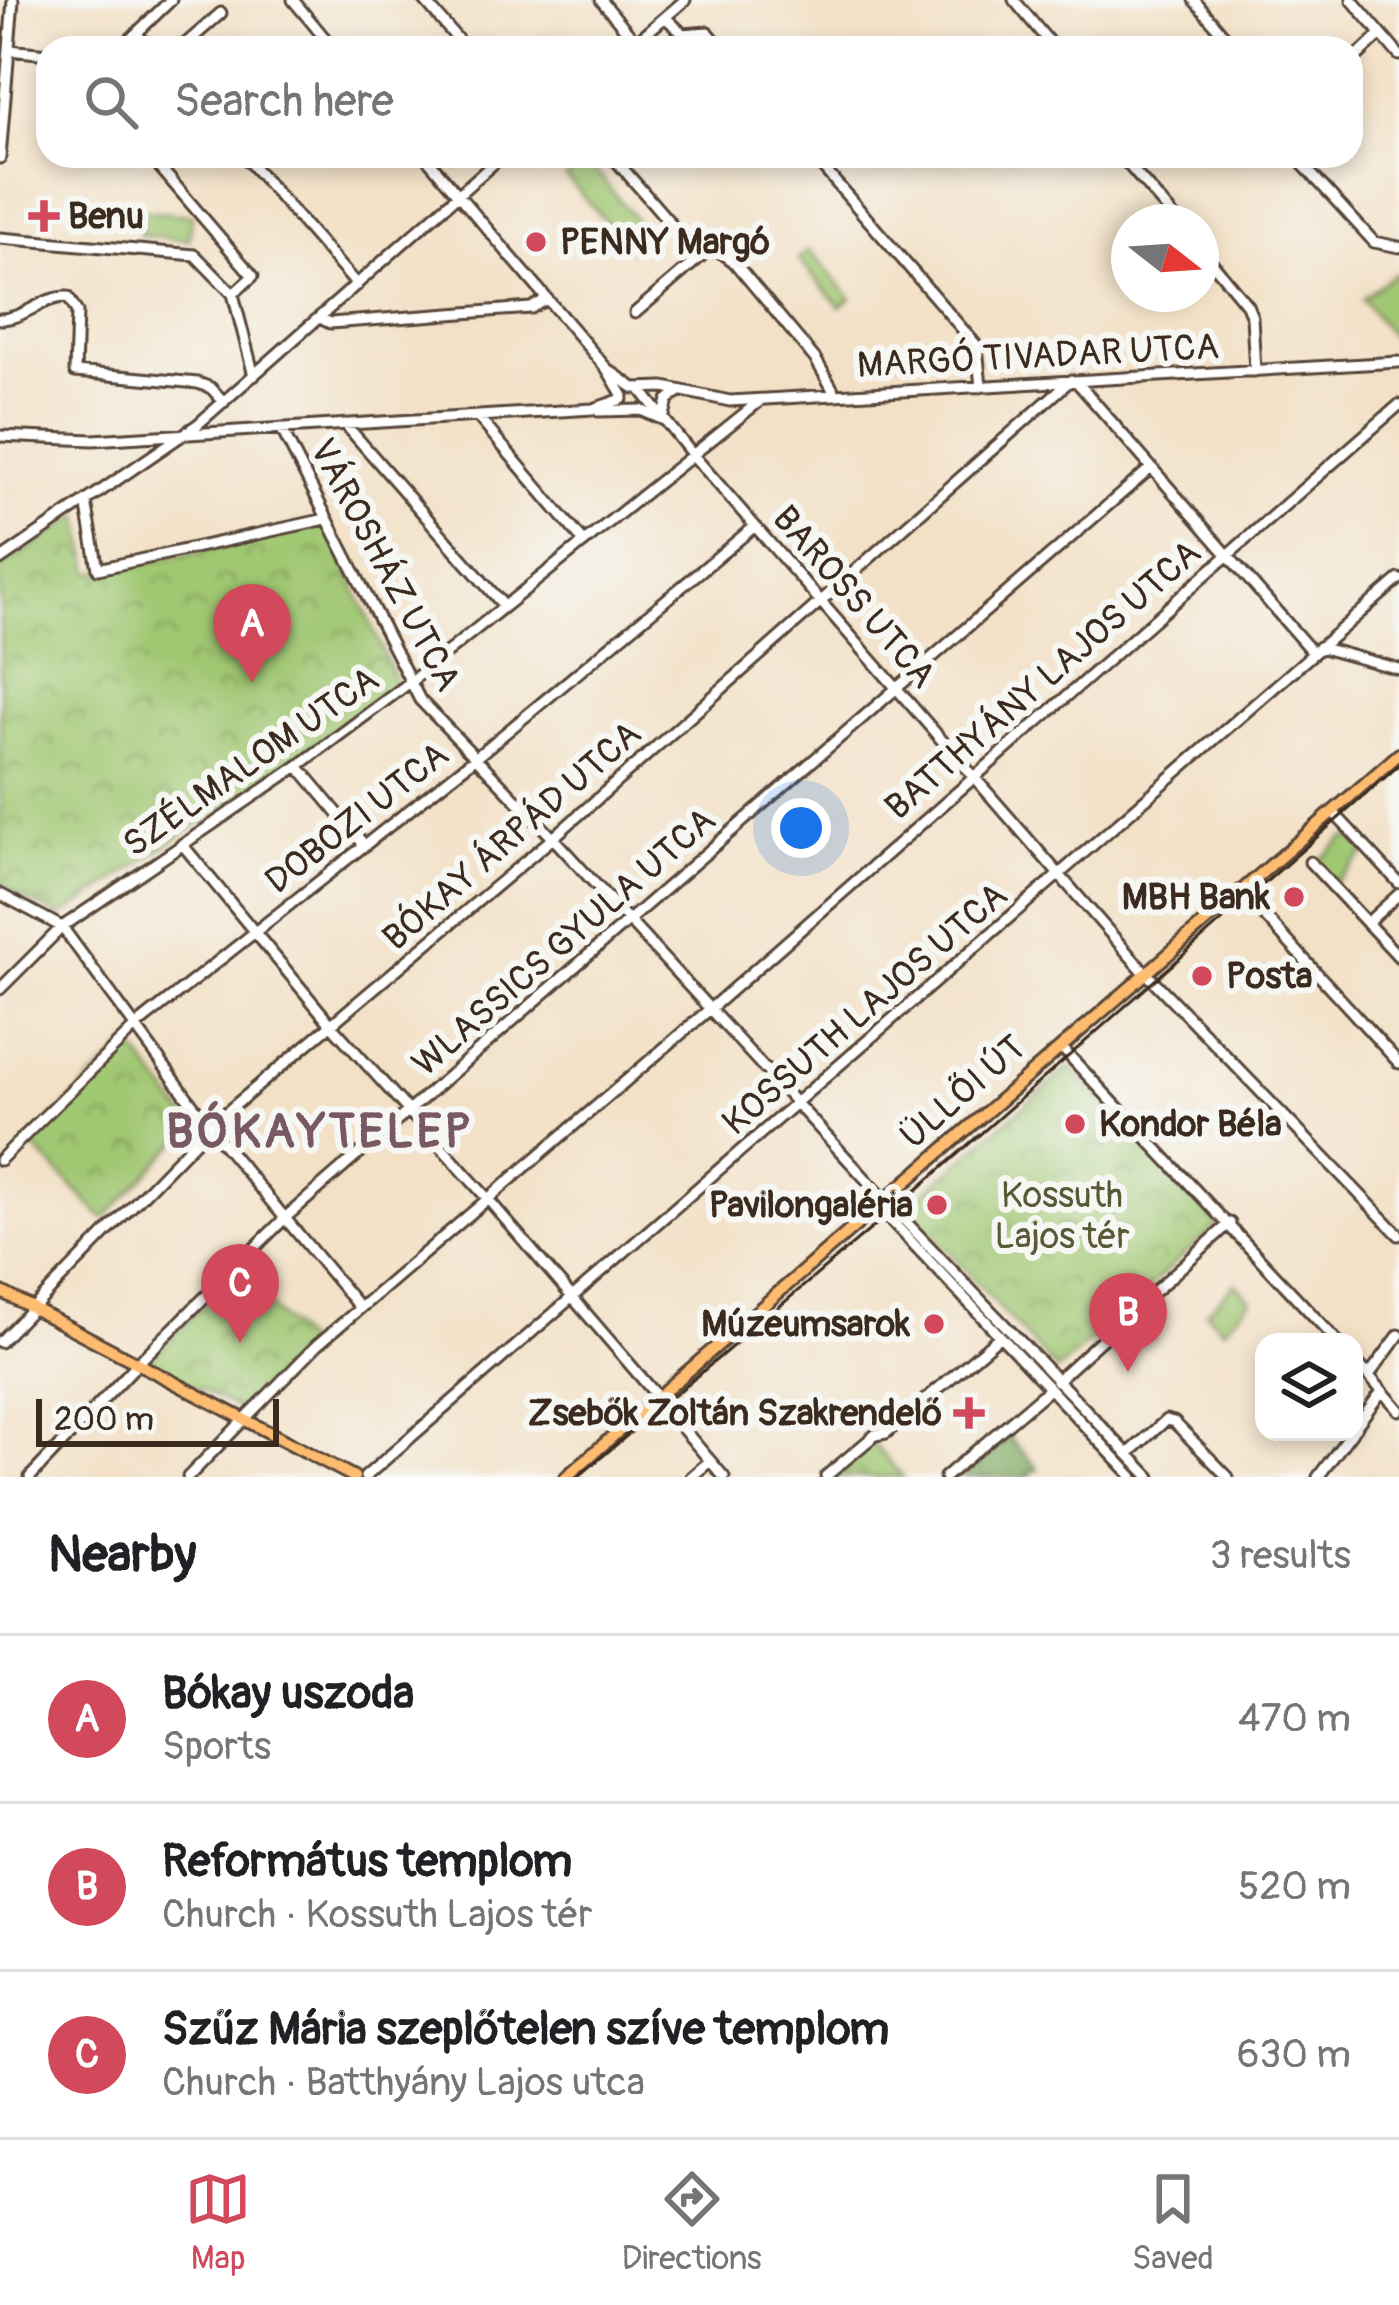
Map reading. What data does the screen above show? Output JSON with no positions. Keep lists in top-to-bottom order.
{
  "streets": {
    "main road": ["ÜLLŐI ÚT"],
    "street": [
      "MARGÓ TIVADAR UTCA",
      "VÁROSHÁZ UTCA",
      "BAROSS UTCA",
      "BATTHYÁNY LAJOS UTCA",
      "SZÉLMALOM UTCA",
      "DOBOZI UTCA",
      "BÓKAY ÁRPÁD UTCA",
      "WLASSICS GYULA UTCA",
      "KOSSUTH LAJOS UTCA"
    ]
  },
  "crossings": [
    ["MARGÓ TIVADAR UTCA", "VÁROSHÁZ UTCA"],
    ["MARGÓ TIVADAR UTCA", "BAROSS UTCA"],
    ["MARGÓ TIVADAR UTCA", "SZÉLMALOM UTCA"],
    ["MARGÓ TIVADAR UTCA", "BÓKAY ÁRPÁD UTCA"],
    ["VÁROSHÁZ UTCA", "BATTHYÁNY LAJOS UTCA"],
    ["VÁROSHÁZ UTCA", "SZÉLMALOM UTCA"],
    ["VÁROSHÁZ UTCA", "DOBOZI UTCA"],
    ["VÁROSHÁZ UTCA", "BÓKAY ÁRPÁD UTCA"],
    ["VÁROSHÁZ UTCA", "WLASSICS GYULA UTCA"],
    ["VÁROSHÁZ UTCA", "KOSSUTH LAJOS UTCA"],
    ["VÁROSHÁZ UTCA", "ÜLLŐI ÚT"],
    ["BAROSS UTCA", "BATTHYÁNY LAJOS UTCA"],
    ["BAROSS UTCA", "SZÉLMALOM UTCA"],
    ["BAROSS UTCA", "DOBOZI UTCA"],
    ["BAROSS UTCA", "BÓKAY ÁRPÁD UTCA"],
    ["BAROSS UTCA", "WLASSICS GYULA UTCA"],
    ["BAROSS UTCA", "KOSSUTH LAJOS UTCA"],
    ["BAROSS UTCA", "ÜLLŐI ÚT"]
  ],
  "districts": ["BÓKAYTELEP"],
  "parks": ["Kossuth Lajos tér"],
  "places": {
    "health": ["Benu", "Zsebők Zoltán Szakrendelő"],
    "other": [
      "PENNY Margó",
      "MBH Bank",
      "Posta",
      "Kondor Béla",
      "Pavilongaléria",
      "Múzeumsarok"
    ]
  },
  "scale_bar": "200 m",
  "north": "right",
  "page": {
    "search": "Search here",
    "pins": ["A", "C", "B"],
    "scale": "200 m",
    "heading": ["Nearby", "3 results"],
    "list": [
      {
        "mark": "A",
        "name": "Bókay uszoda",
        "note": "Sports",
        "value": "470 m"
      },
      {
        "mark": "B",
        "name": "Református templom",
        "note": "Church · Kossuth Lajos tér",
        "value": "520 m"
      },
      {
        "mark": "C",
        "name": "Szűz Mária szeplőtelen szíve templom",
        "note": "Church · Batthyány Lajos utca",
        "value": "630 m"
      }
    ],
    "nav": ["Map", "Directions", "Saved"]
  }
}
